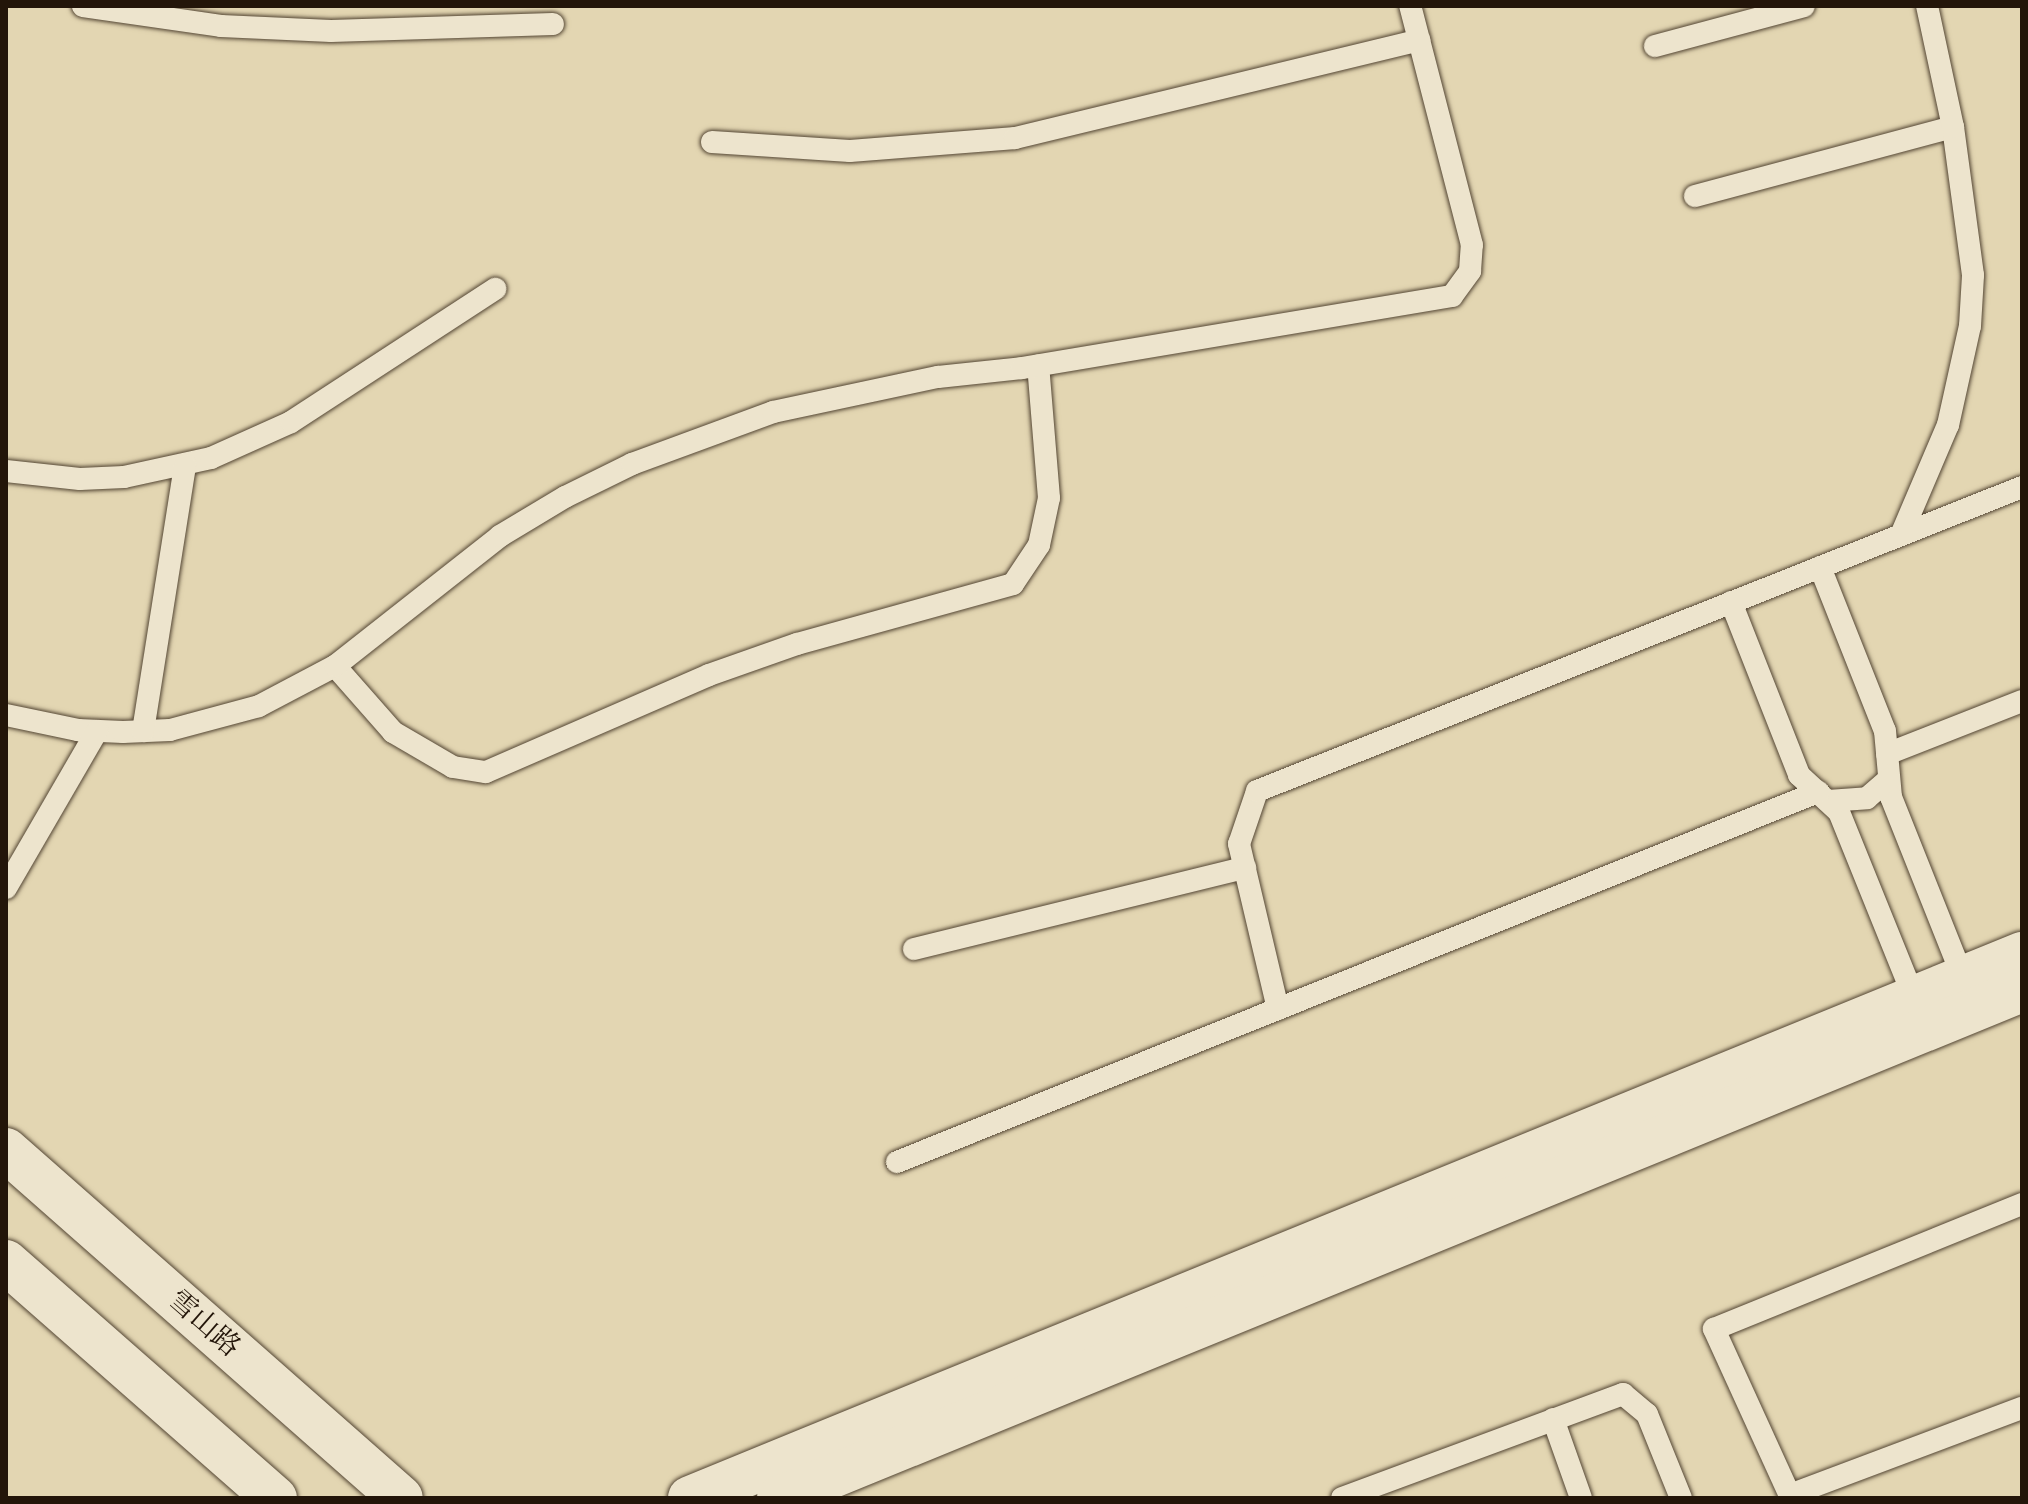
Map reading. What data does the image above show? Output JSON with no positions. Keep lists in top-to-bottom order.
{
  "streets": {
    "street": ["雪山路"]
  }
}
